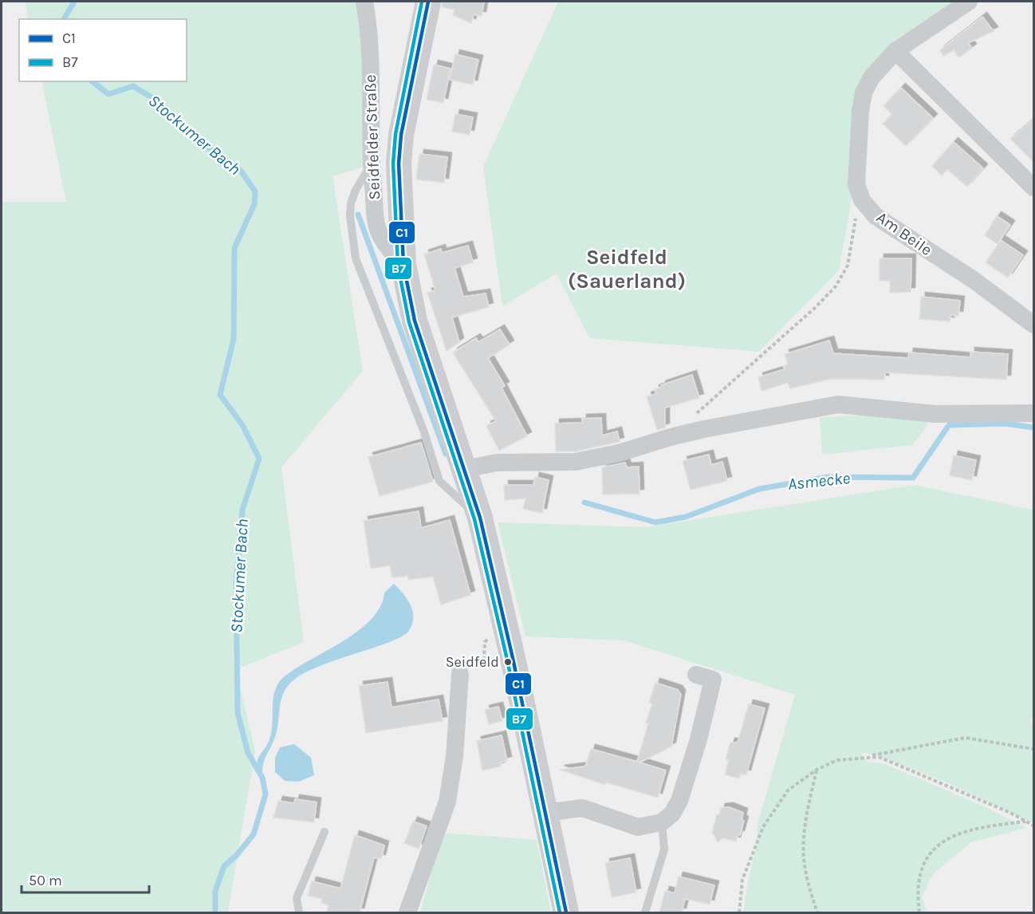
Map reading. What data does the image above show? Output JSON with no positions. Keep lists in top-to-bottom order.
{
  "streets": {
    "main road": ["Seidfelder Straße"],
    "street": ["Am Beile"]
  },
  "districts": ["Seidfeld (Sauerland)"],
  "water": ["Stockumer Bach", "Asmecke"],
  "places": ["Seidfeld"],
  "lines": ["transit line C1", "transit line B7"],
  "legend": ["C1", "B7"],
  "scale_bar": "50 m"
}
